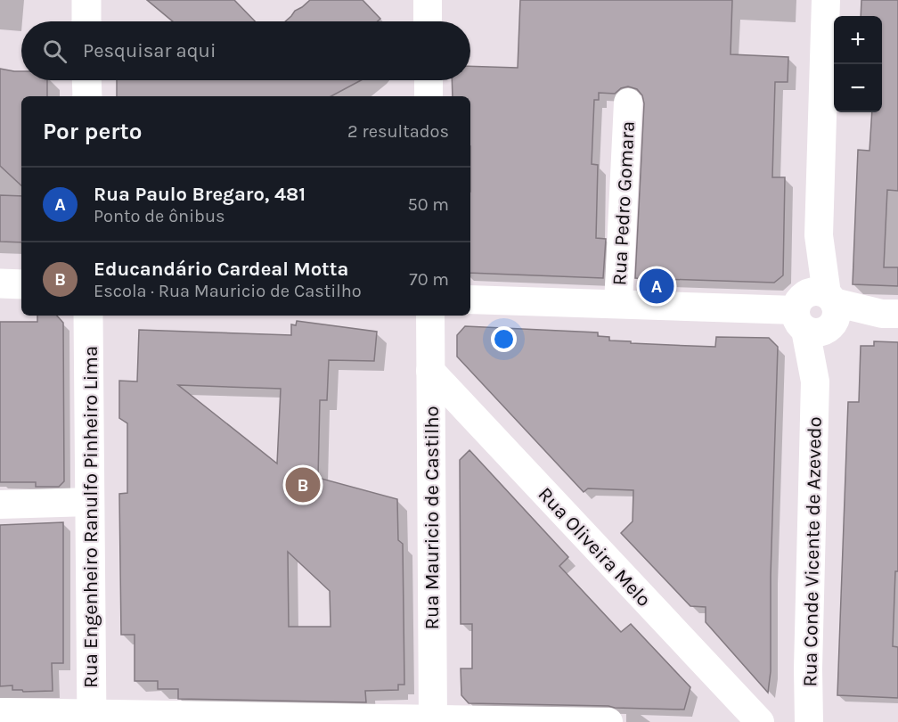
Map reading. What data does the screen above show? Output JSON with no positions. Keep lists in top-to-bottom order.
{
  "streets": {
    "street": [
      "Rua Pedro Gomara",
      "Rua Engenheiro Ranulfo Pinheiro Lima",
      "Rua Mauricio de Castilho",
      "Rua Oliveira Melo",
      "Rua Conde Vicente de Azevedo"
    ]
  },
  "crossings": [
    ["Rua Mauricio de Castilho", "Rua Oliveira Melo"]
  ],
  "page": {
    "map_buttons": ["+", "−"],
    "search": "Pesquisar aqui",
    "heading": ["Por perto", "2 resultados"],
    "list": [
      {
        "mark": "A",
        "name": "Rua Paulo Bregaro, 481",
        "note": "Ponto de ônibus",
        "value": "50 m"
      },
      {
        "mark": "B",
        "name": "Educandário Cardeal Motta",
        "note": "Escola · Rua Mauricio de Castilho",
        "value": "70 m"
      }
    ],
    "pins": ["A", "B"]
  }
}
